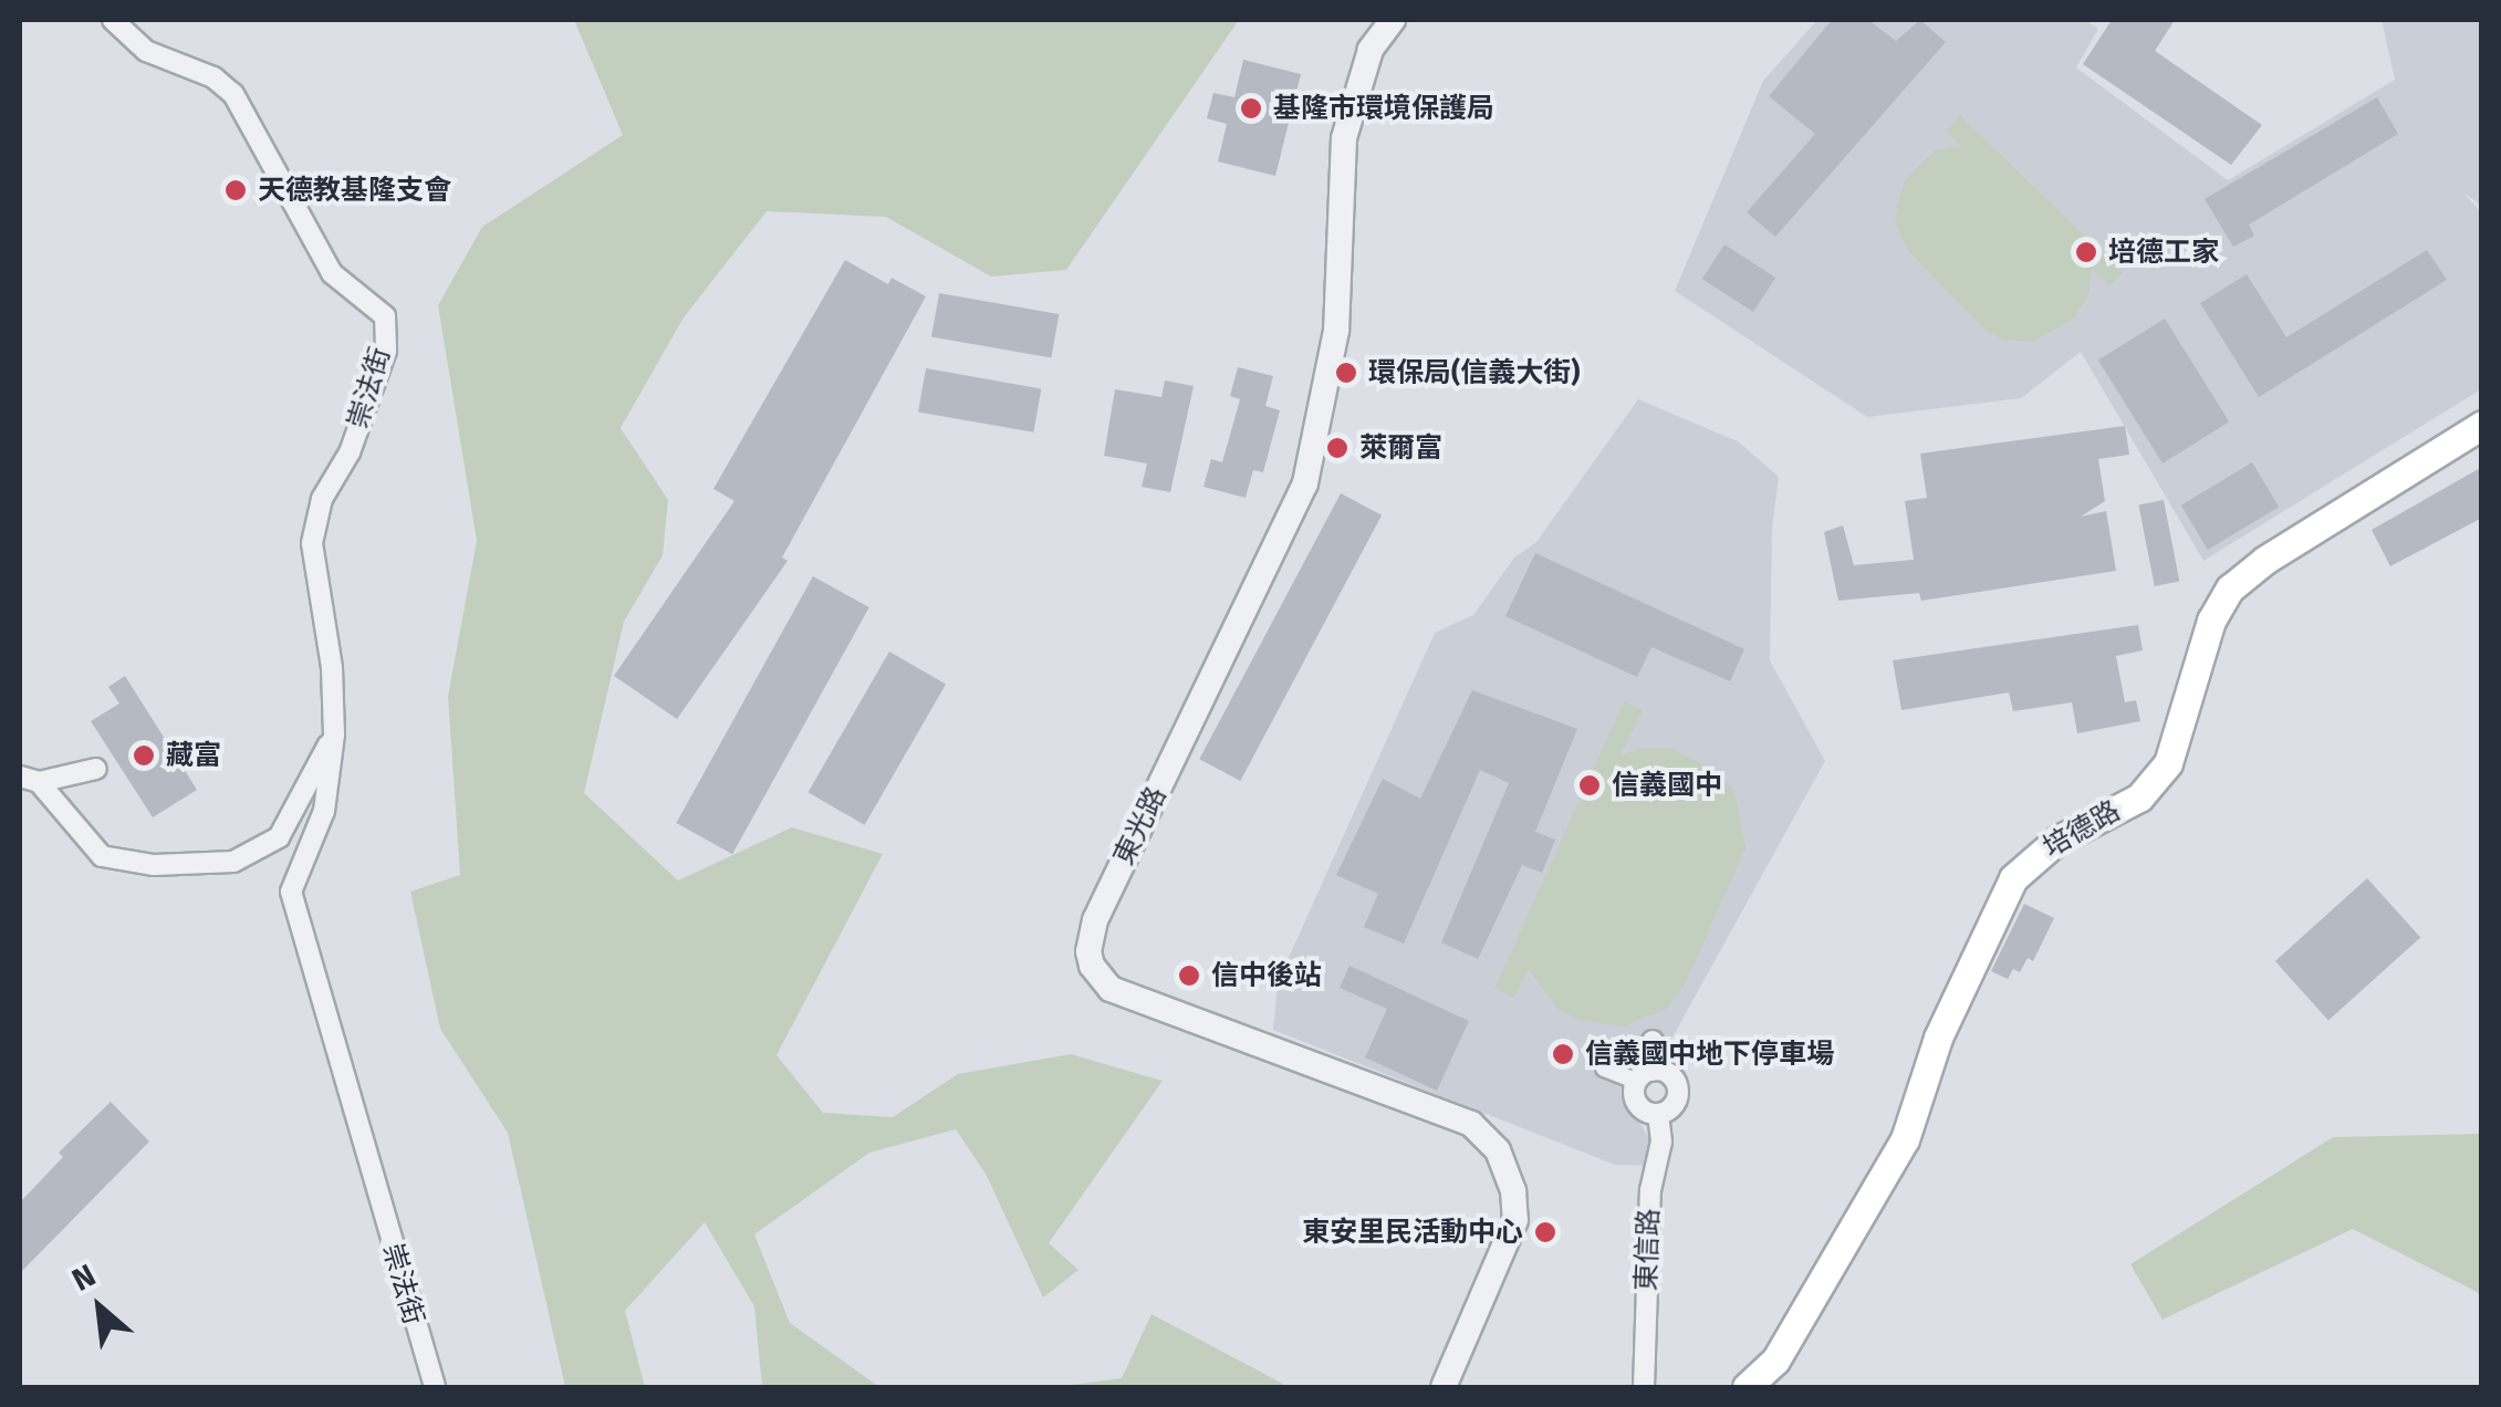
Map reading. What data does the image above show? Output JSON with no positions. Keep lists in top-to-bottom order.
{
  "streets": {
    "main road": ["培德路"],
    "street": ["崇法街", "東光路", "東信路"]
  },
  "places": [
    "基隆市環境保護局",
    "天德教基隆支會",
    "培德工家",
    "環保局(信義大街)",
    "萊爾富",
    "藏富",
    "信義國中",
    "信中後站",
    "信義國中地下停車場",
    "東安里民活動中心"
  ],
  "north": "top left"
}
